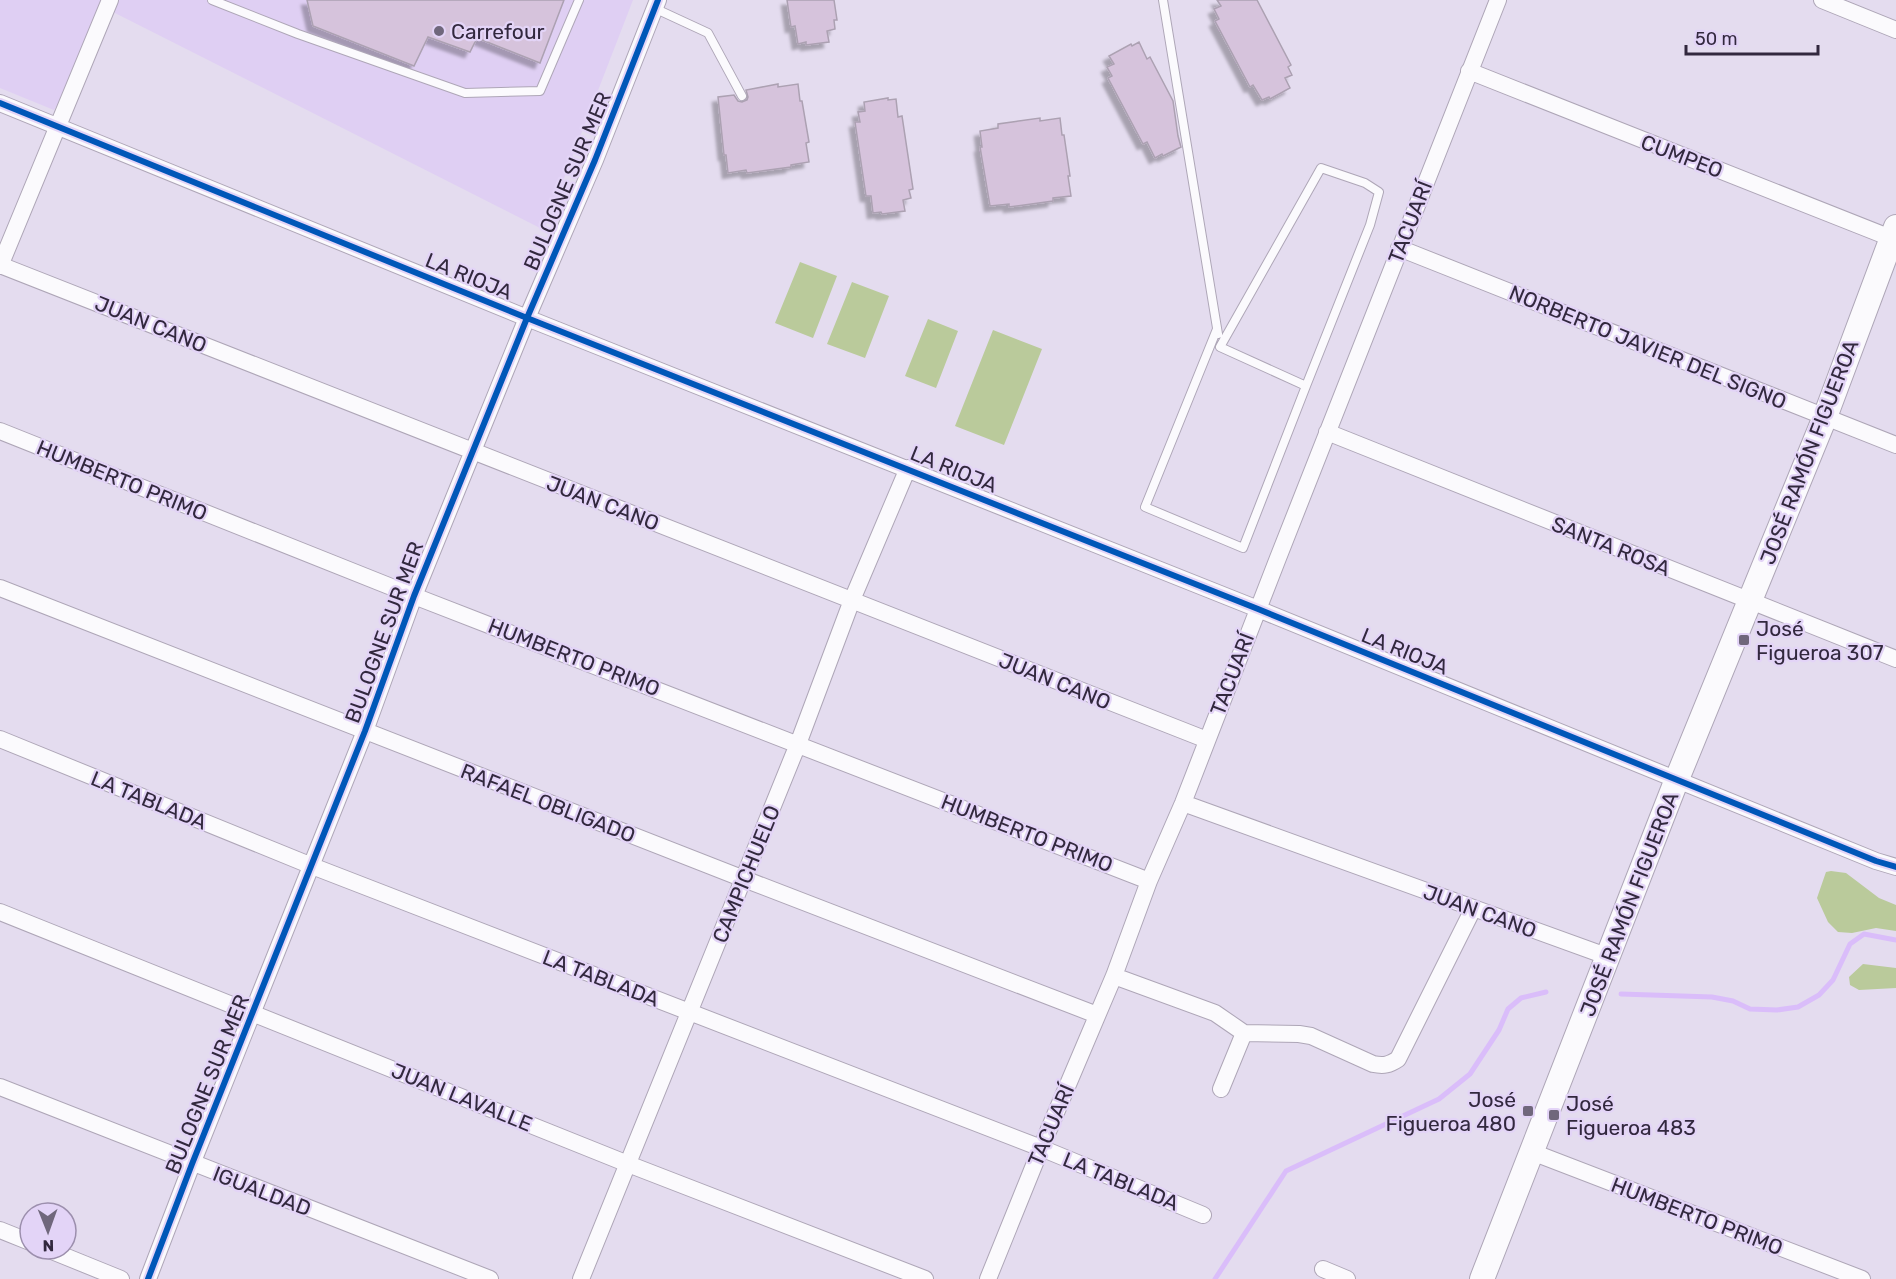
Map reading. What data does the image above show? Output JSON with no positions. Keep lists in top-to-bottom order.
{
  "streets": {
    "main road": ["JOSÉ RAMÓN FIGUEROA"],
    "street": [
      "CUMPEO",
      "BULOGNE SUR MER",
      "TACUARÍ",
      "LA RIOJA",
      "JUAN CANO",
      "NORBERTO JAVIER DEL SIGNO",
      "HUMBERTO PRIMO",
      "SANTA ROSA",
      "LA TABLADA",
      "RAFAEL OBLIGADO",
      "CAMPICHUELO",
      "JUAN LAVALLE",
      "IGUALDAD"
    ]
  },
  "crossings": [
    ["CUMPEO", "TACUARÍ"],
    ["CUMPEO", "JOSÉ RAMÓN FIGUEROA"],
    ["BULOGNE SUR MER", "LA RIOJA"],
    ["BULOGNE SUR MER", "JUAN CANO"],
    ["BULOGNE SUR MER", "HUMBERTO PRIMO"],
    ["BULOGNE SUR MER", "LA TABLADA"],
    ["BULOGNE SUR MER", "RAFAEL OBLIGADO"],
    ["BULOGNE SUR MER", "JUAN LAVALLE"],
    ["BULOGNE SUR MER", "IGUALDAD"],
    ["TACUARÍ", "LA RIOJA"],
    ["TACUARÍ", "JUAN CANO"],
    ["TACUARÍ", "NORBERTO JAVIER DEL SIGNO"],
    ["TACUARÍ", "HUMBERTO PRIMO"],
    ["TACUARÍ", "SANTA ROSA"],
    ["TACUARÍ", "LA TABLADA"],
    ["TACUARÍ", "RAFAEL OBLIGADO"],
    ["LA RIOJA", "JOSÉ RAMÓN FIGUEROA"],
    ["LA RIOJA", "CAMPICHUELO"],
    ["JUAN CANO", "JOSÉ RAMÓN FIGUEROA"],
    ["JUAN CANO", "CAMPICHUELO"],
    ["NORBERTO JAVIER DEL SIGNO", "JOSÉ RAMÓN FIGUEROA"],
    ["JOSÉ RAMÓN FIGUEROA", "HUMBERTO PRIMO"],
    ["JOSÉ RAMÓN FIGUEROA", "SANTA ROSA"],
    ["HUMBERTO PRIMO", "CAMPICHUELO"],
    ["LA TABLADA", "CAMPICHUELO"],
    ["RAFAEL OBLIGADO", "CAMPICHUELO"],
    ["CAMPICHUELO", "JUAN LAVALLE"]
  ],
  "places": {
    "other": ["Carrefour"],
    "transit": ["José Figueroa 307", "José Figueroa 480", "José Figueroa 483"]
  },
  "scale_bar": "50 m",
  "north": "bottom"
}
